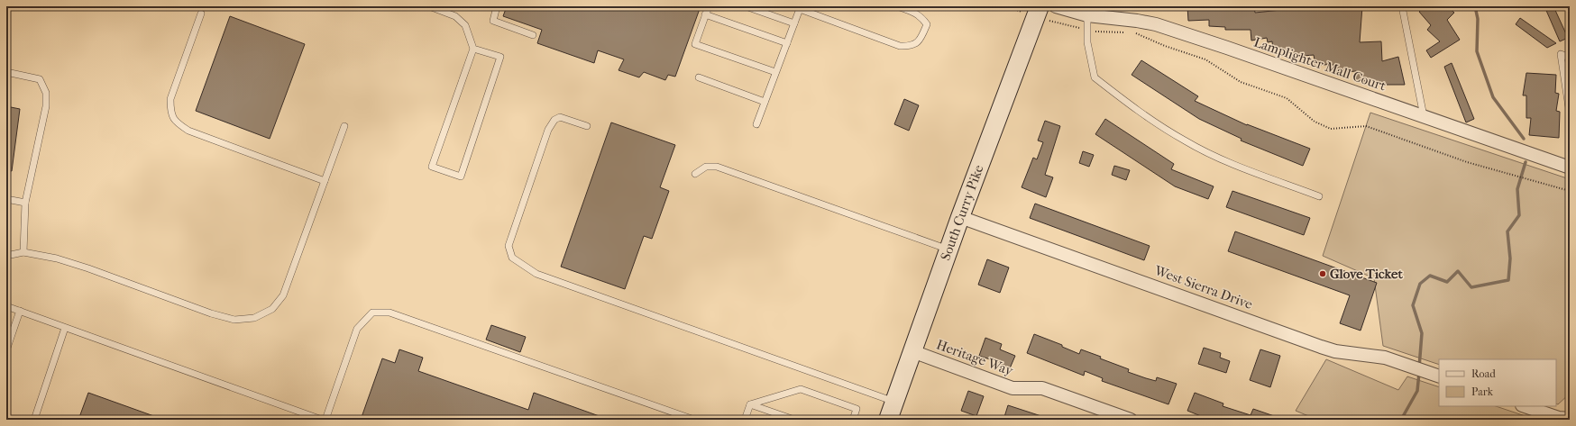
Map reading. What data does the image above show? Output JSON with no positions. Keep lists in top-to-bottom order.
{
  "streets": {
    "main road": ["South Curry Pike"],
    "street": ["Lamplighter Mall Court", "West Sierra Drive", "Heritage Way"]
  },
  "crossings": [
    ["South Curry Pike", "West Sierra Drive"],
    ["South Curry Pike", "Heritage Way"]
  ],
  "places": ["Glove Ticket"],
  "legend": ["Road", "Park"]
}
